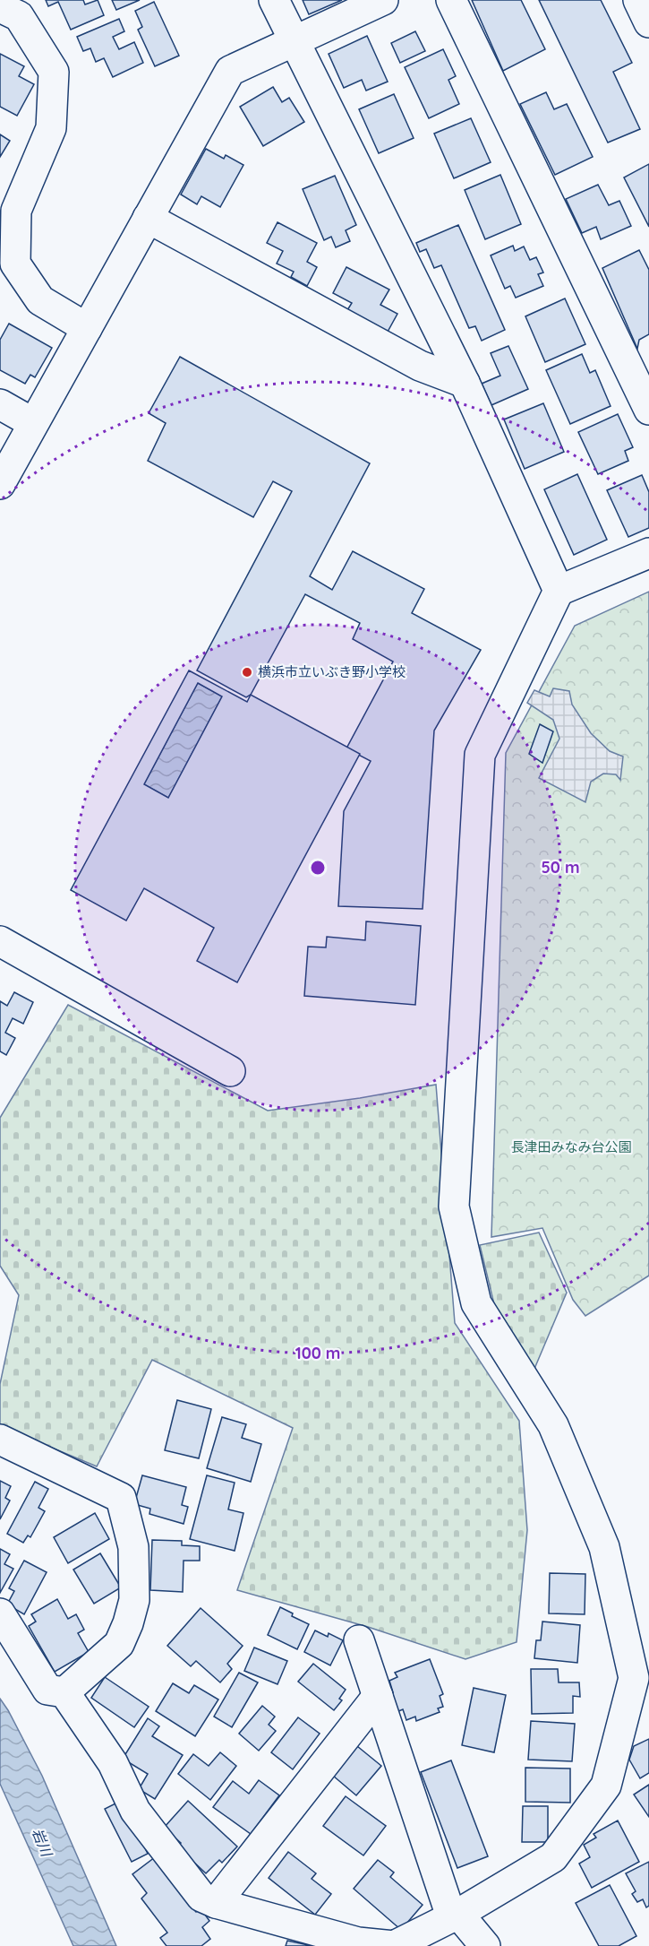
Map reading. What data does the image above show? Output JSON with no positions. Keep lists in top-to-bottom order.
{
  "water": ["岩川"],
  "parks": ["長津田みなみ台公園"],
  "places": ["横浜市立いぶき野小学校"],
  "rings": ["50 m", "100 m"]
}
